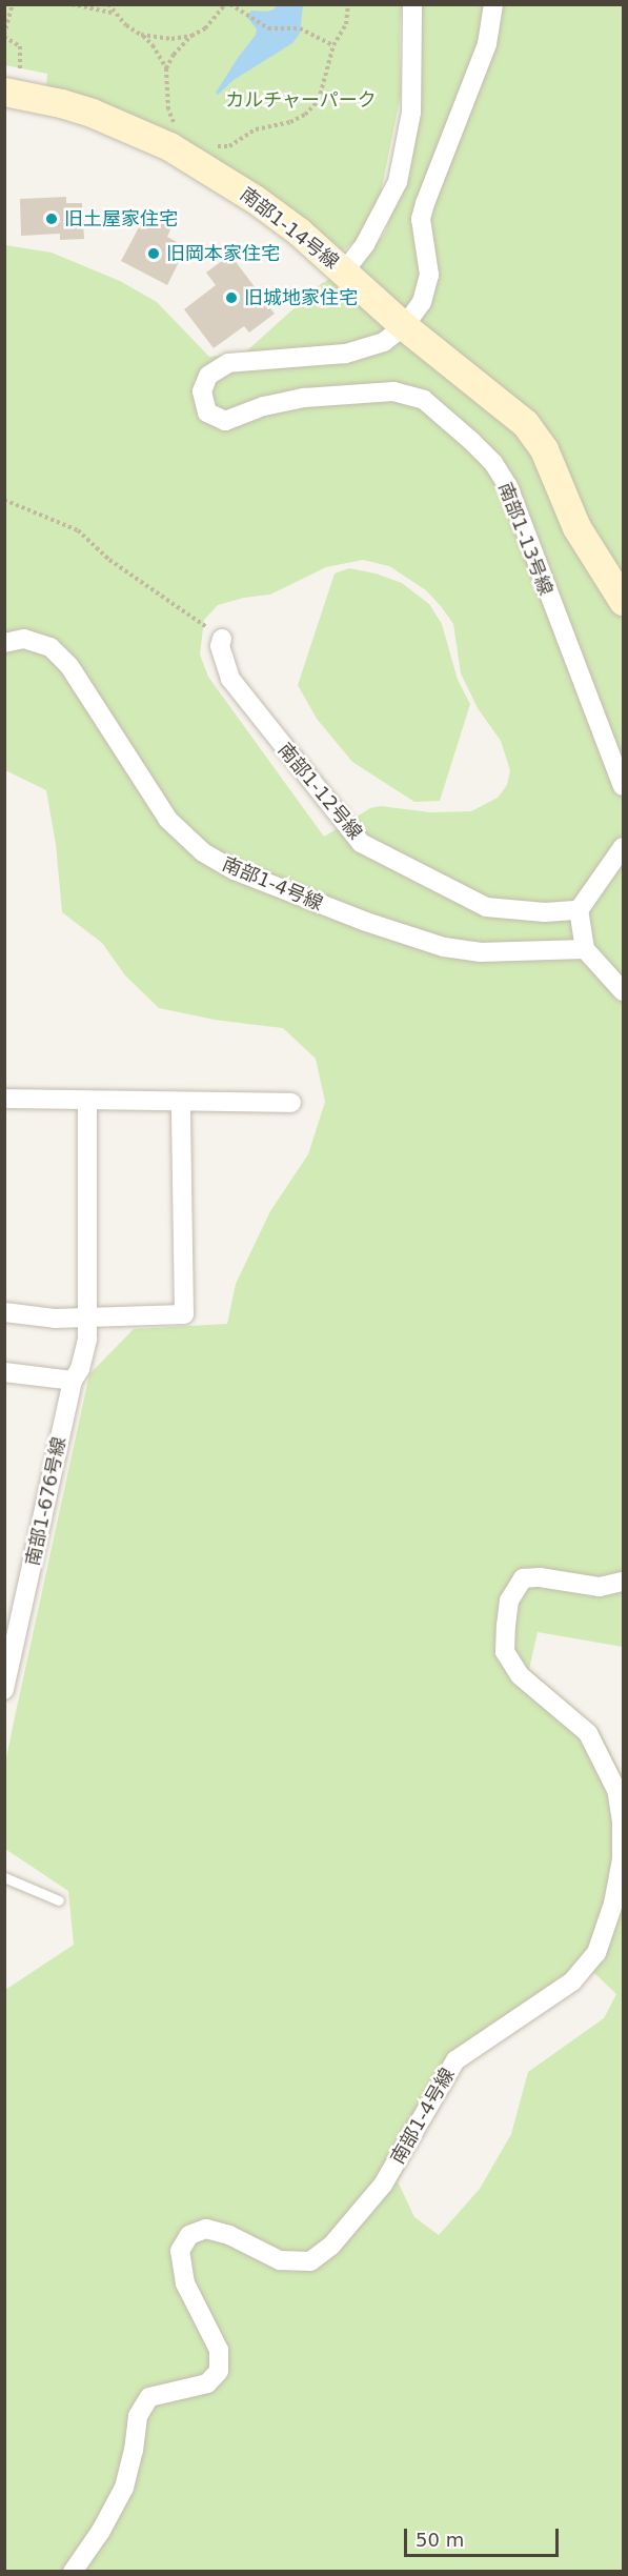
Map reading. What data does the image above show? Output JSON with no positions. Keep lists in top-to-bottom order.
{
  "streets": {
    "street": [
      "南部1-14号線",
      "南部1-13号線",
      "南部1-12号線",
      "南部1-4号線",
      "南部1-676号線"
    ]
  },
  "crossings": [
    ["南部1-14号線", "南部1-13号線"]
  ],
  "parks": ["カルチャーパーク"],
  "places": ["旧土屋家住宅", "旧岡本家住宅", "旧城地家住宅"],
  "scale_bar": "50 m"
}
